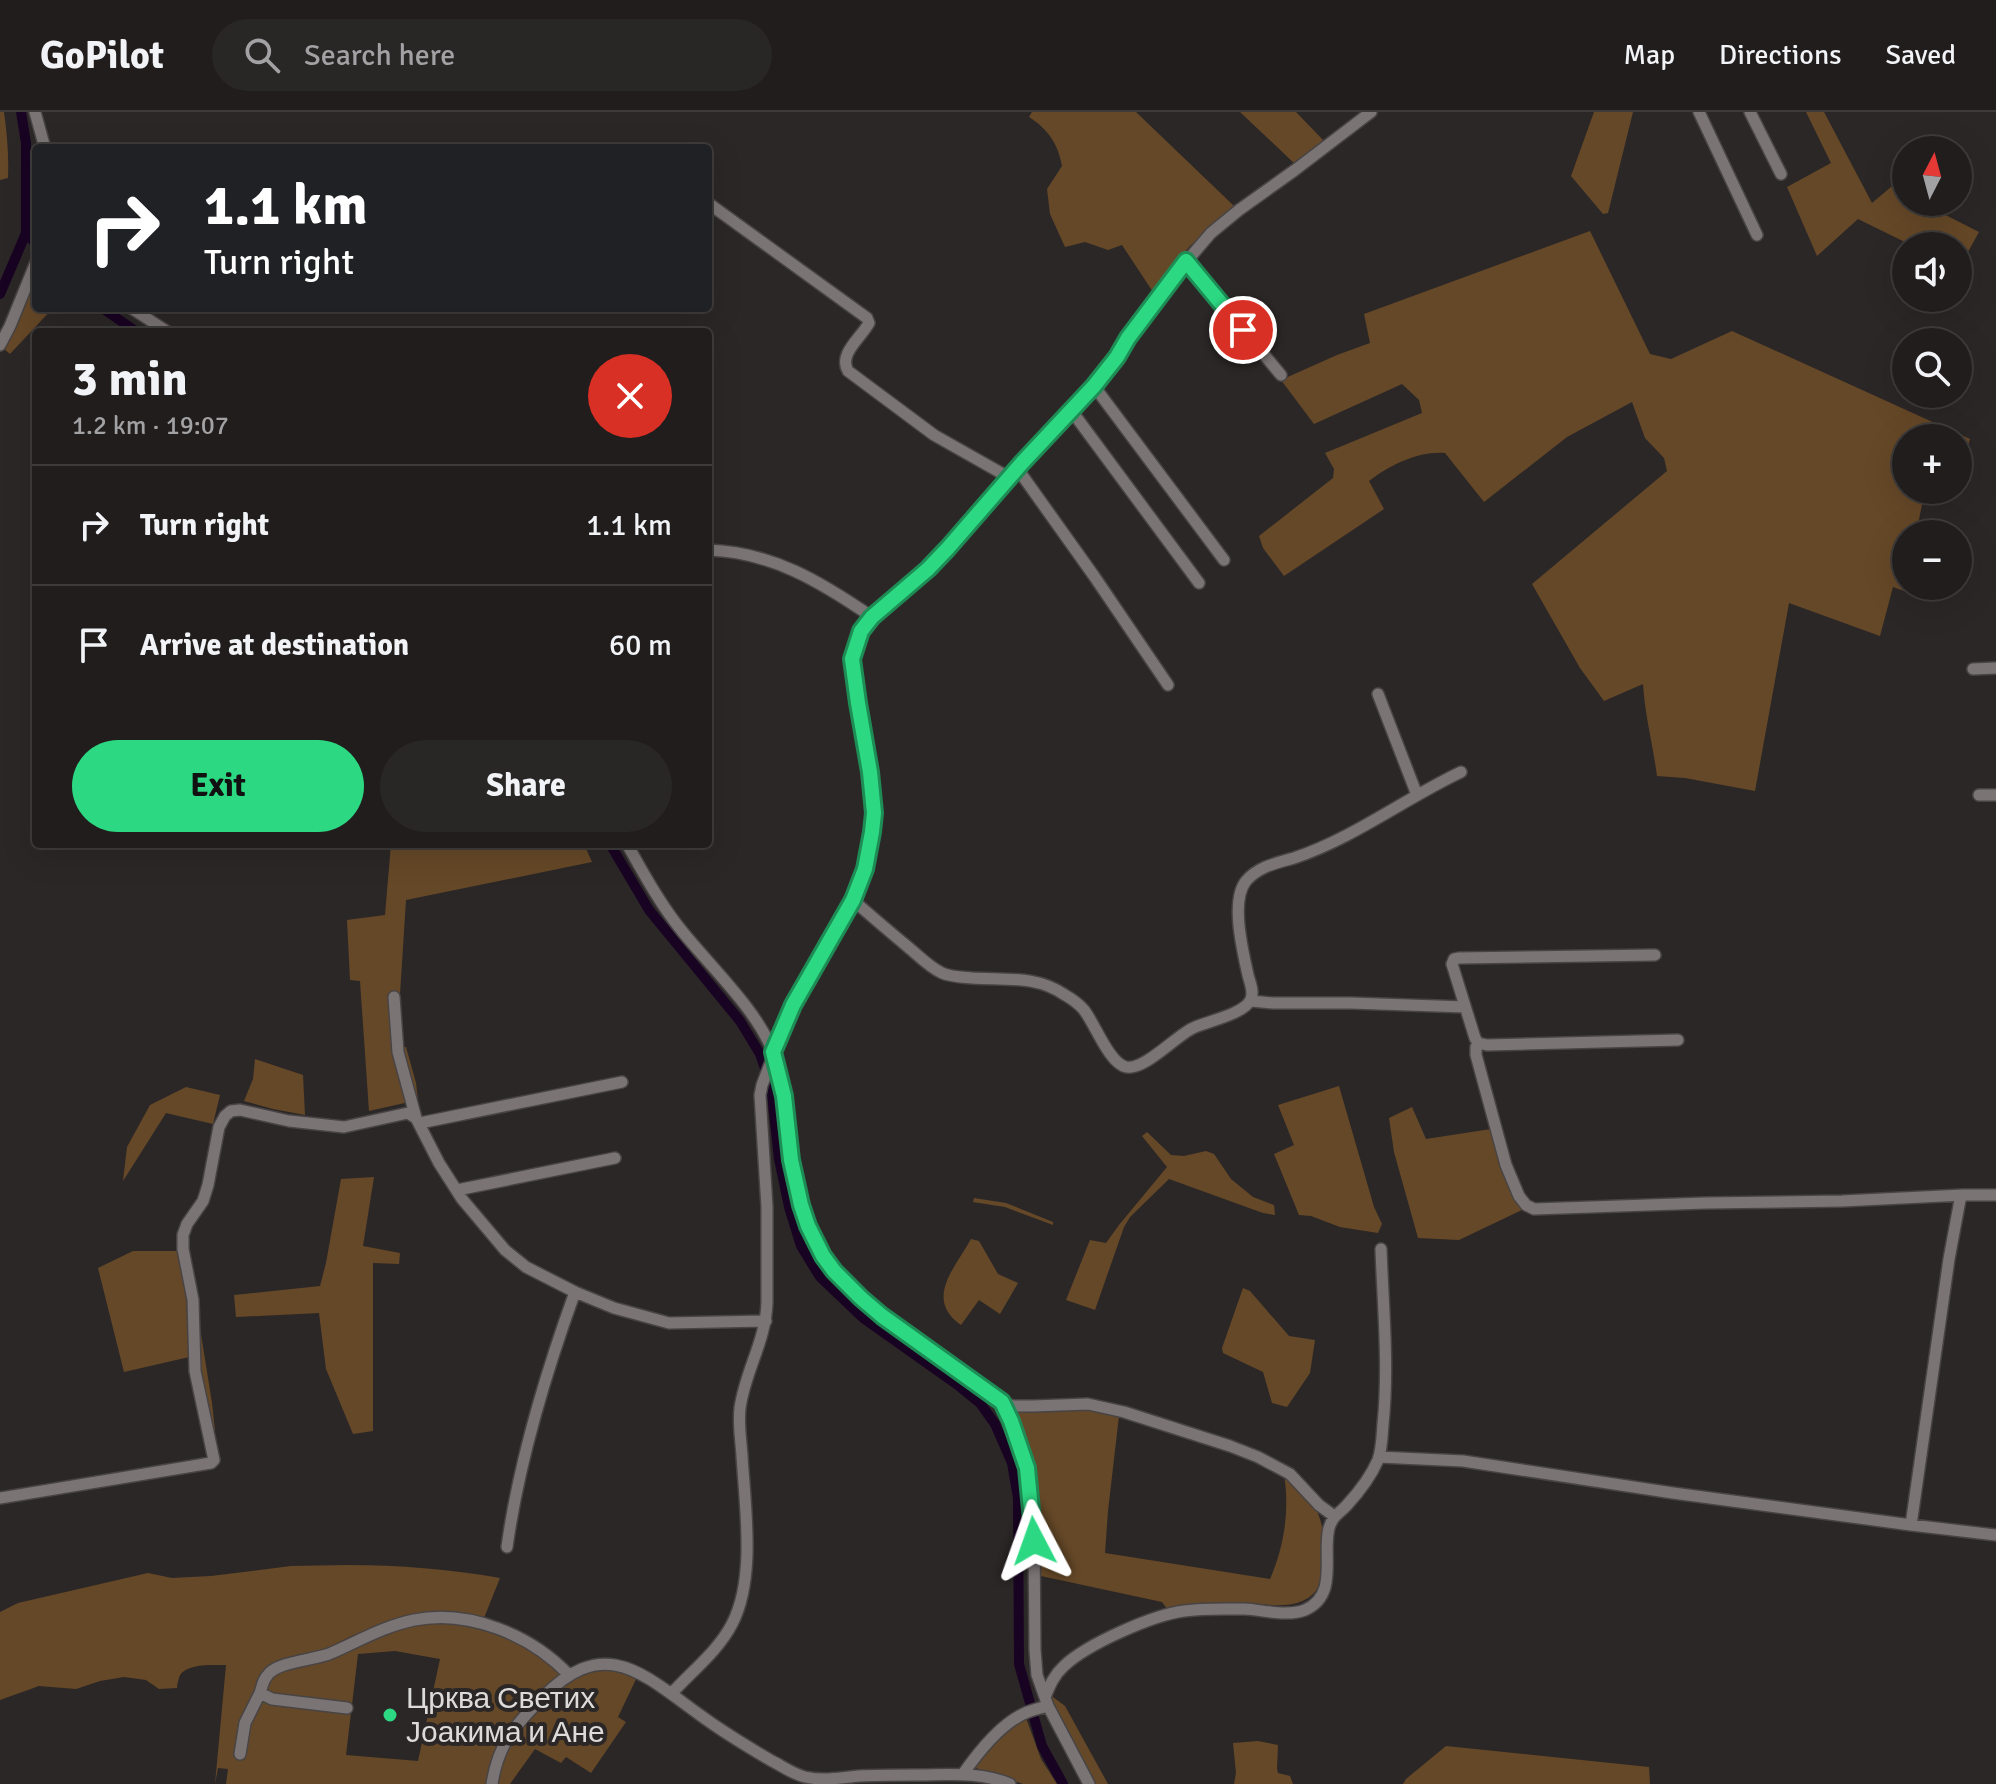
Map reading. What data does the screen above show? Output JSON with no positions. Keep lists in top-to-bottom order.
{
  "places": ["Црква Светих Јоакима и Ане"],
  "north": "top",
  "page": {
    "header": "GoPilot",
    "search": "Search here",
    "nav": ["Map", "Directions", "Saved"],
    "map_buttons": ["+", "−"],
    "turn": ["1.1 km", "Turn right"],
    "heading": ["3 min", "1.2 km · 19:07"],
    "list": [
      {
        "name": "Turn right",
        "value": "1.1 km"
      },
      {
        "name": "Arrive at destination",
        "value": "60 m"
      }
    ],
    "buttons": ["Exit", "Share"]
  }
}
